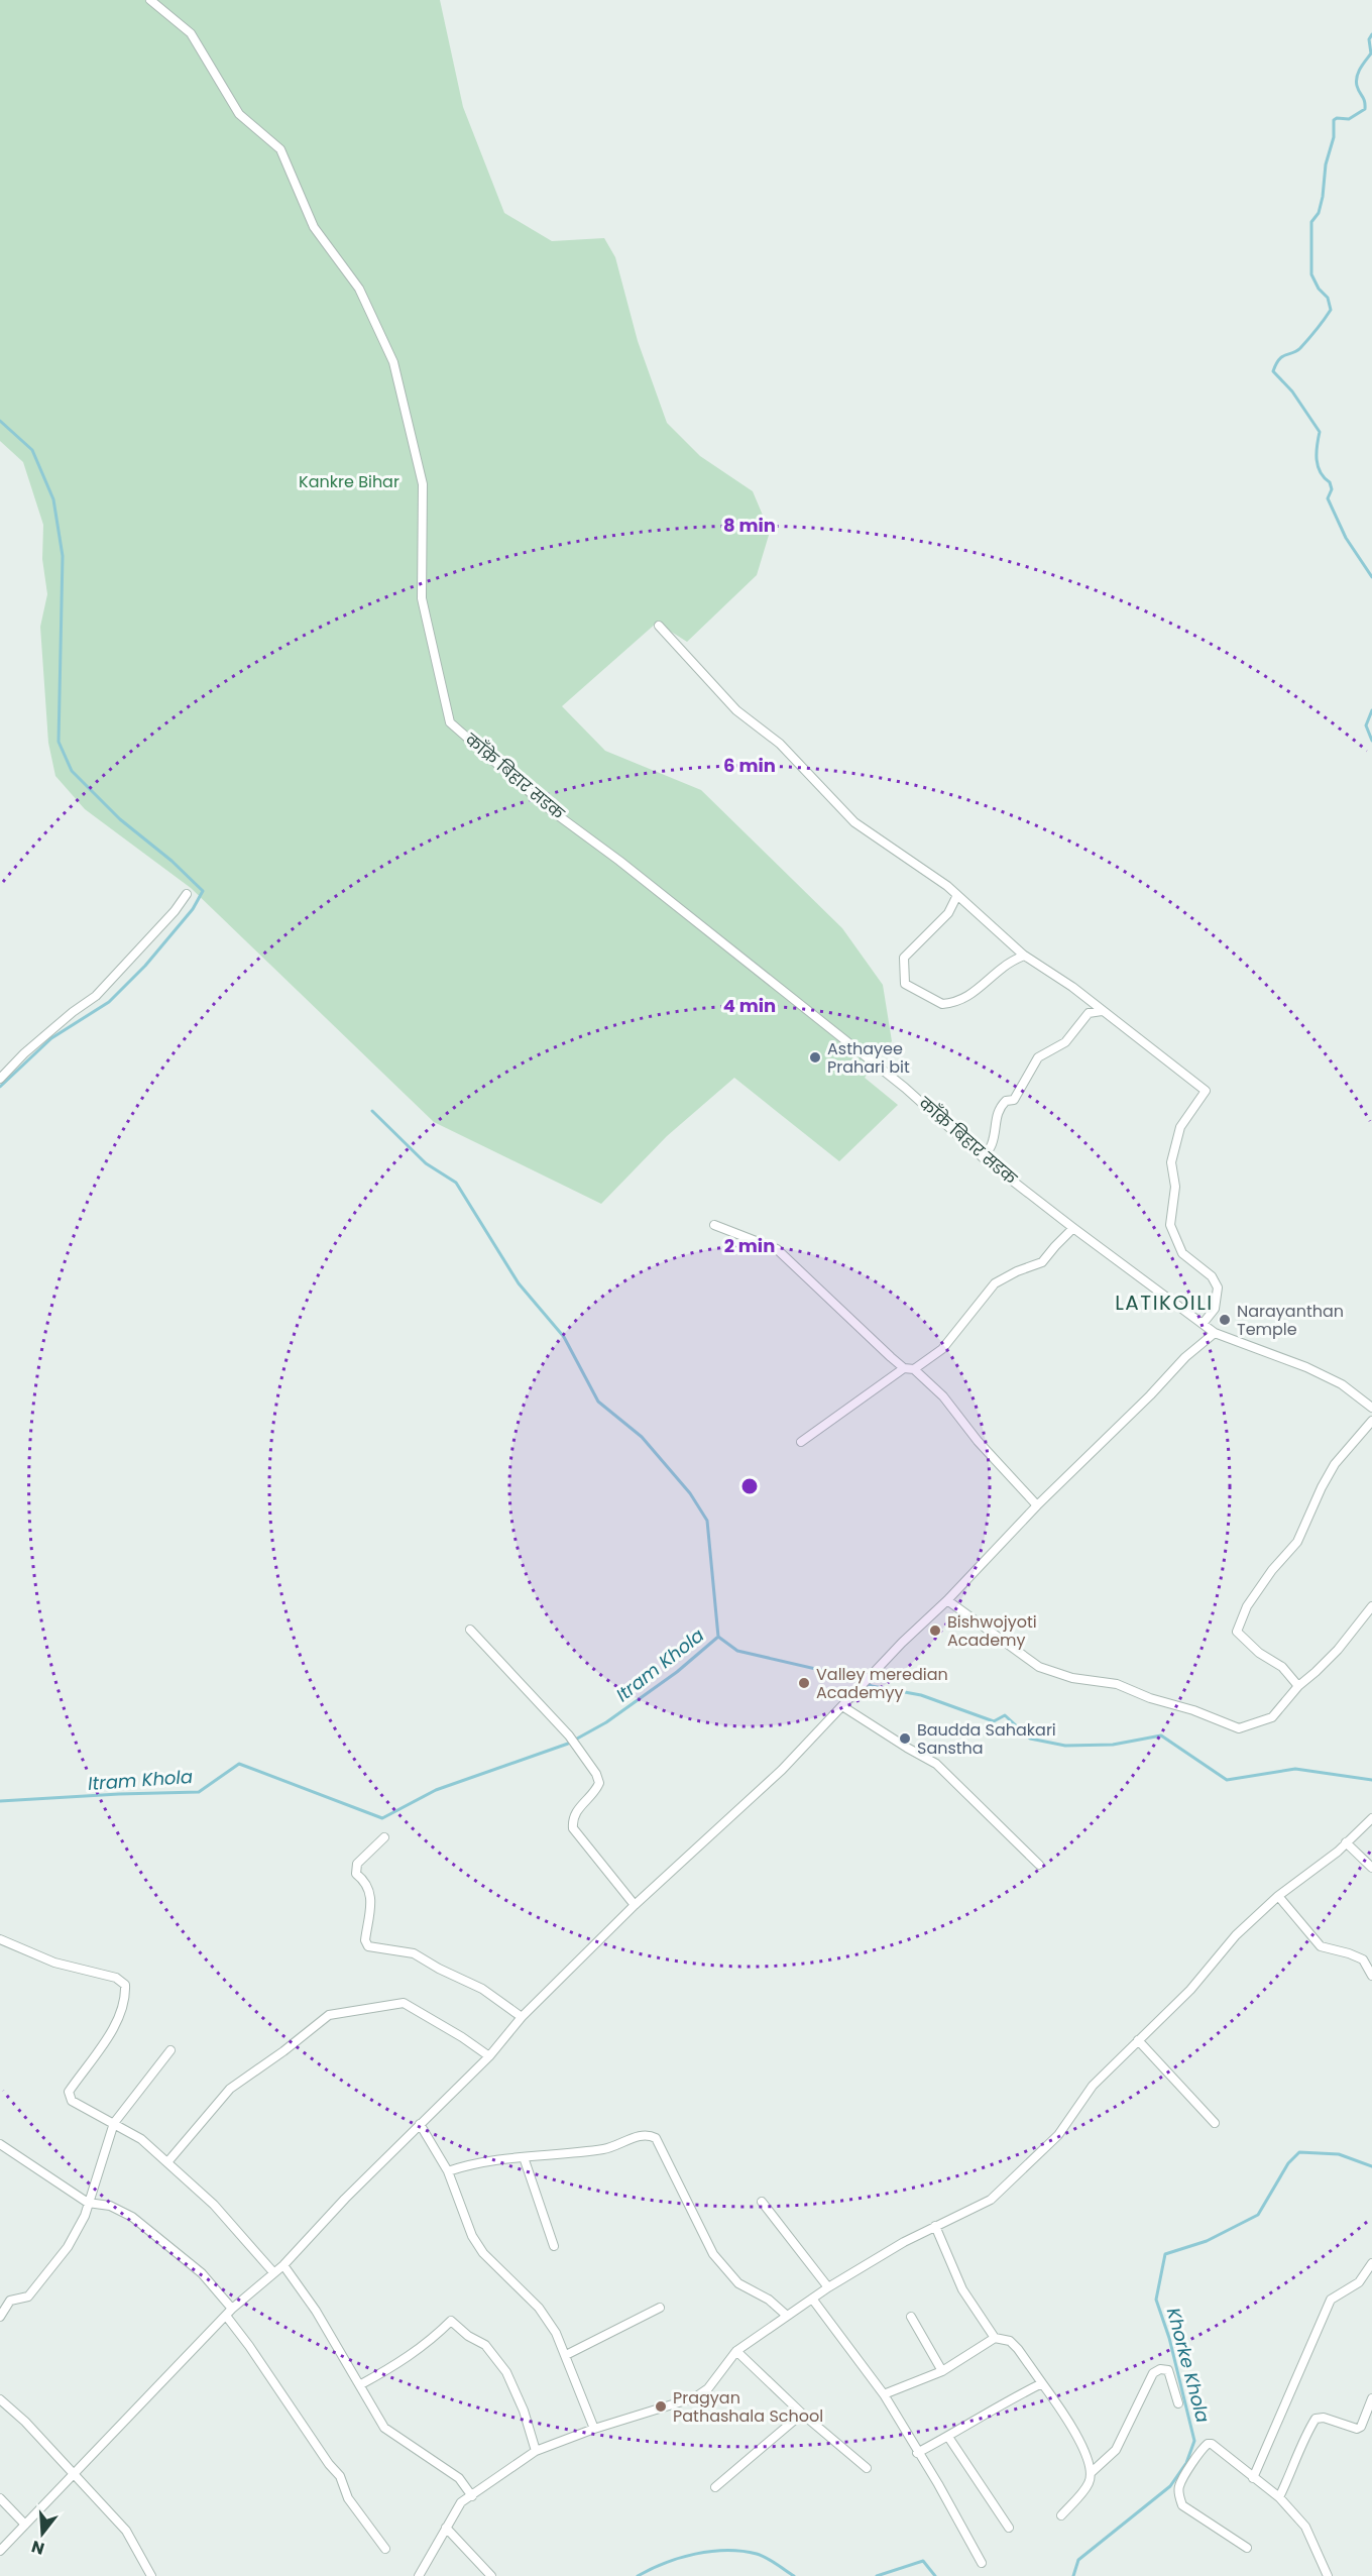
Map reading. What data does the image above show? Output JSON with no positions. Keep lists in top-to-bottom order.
{
  "streets": {
    "street": ["काँक्रे बिहार सडक"]
  },
  "districts": ["LATIKOILI"],
  "water": ["Itram Khola", "Khorke Khola"],
  "parks": ["Kankre Bihar"],
  "places": [
    "Asthayee Prahari bit",
    "Narayanthan Temple",
    "Bishwojyoti Academy",
    "Valley meredian Academyy",
    "Baudda Sahakari Sanstha",
    "Pragyan Pathashala School"
  ],
  "north": "bottom",
  "rings": [
    "8 min",
    "6 min",
    "4 min",
    "2 min"
  ]
}
